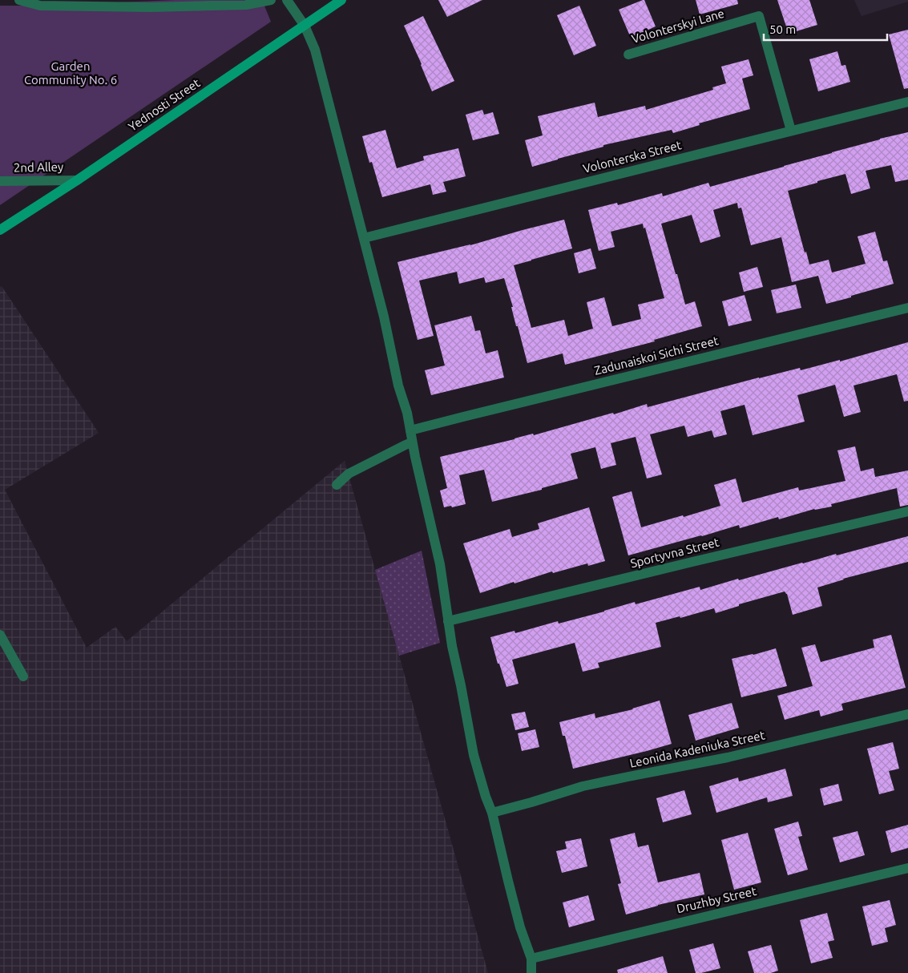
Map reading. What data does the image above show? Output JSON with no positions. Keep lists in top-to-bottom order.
{
  "streets": {
    "main road": ["Yednosti Street"],
    "street": [
      "Volonterskyi Lane",
      "Volonterska Street",
      "2nd Alley",
      "Zadunaiskoi Sichi Street",
      "Sportyvna Street",
      "Leonida Kadeniuka Street",
      "Druzhby Street"
    ]
  },
  "crossings": [
    ["Volonterskyi Lane", "Volonterska Street"],
    ["Yednosti Street", "2nd Alley"]
  ],
  "parks": ["Garden Community No. 6"],
  "scale_bar": "50 m"
}
